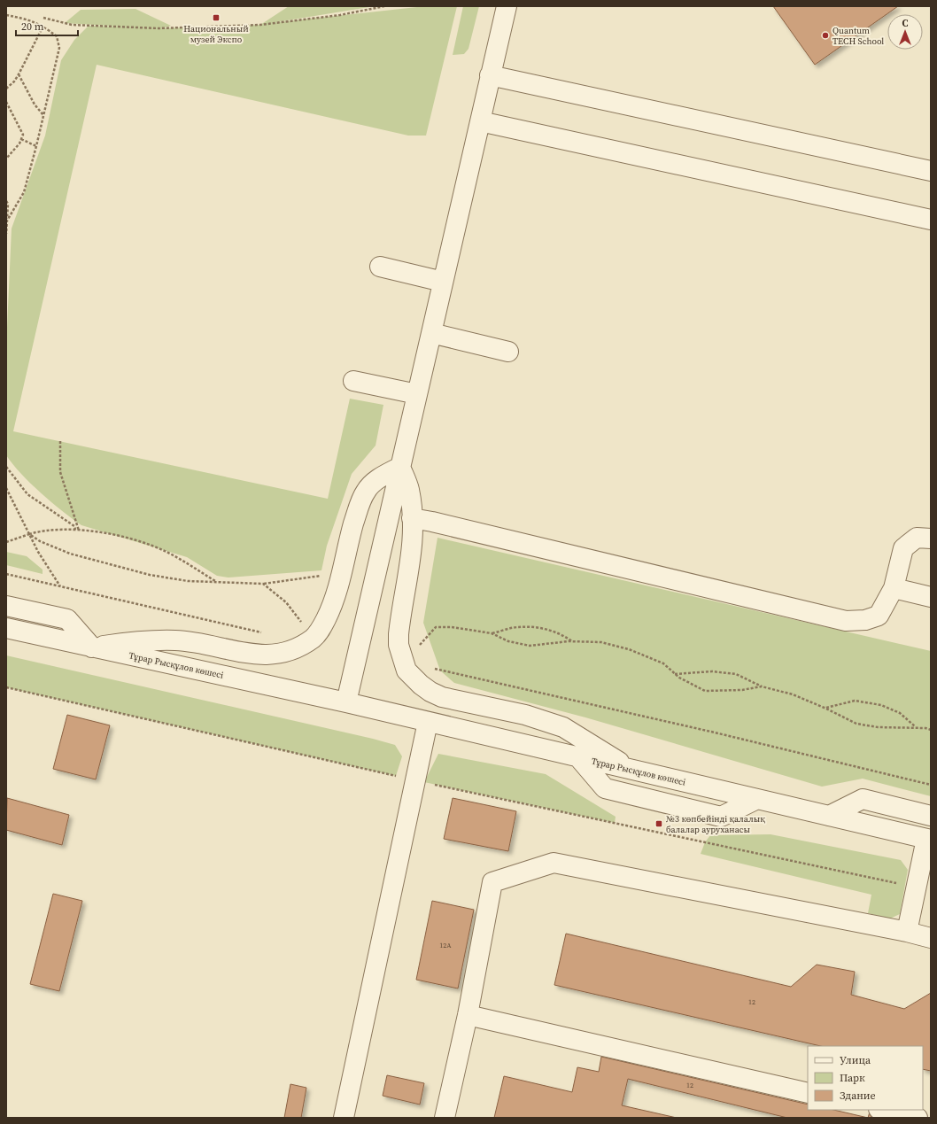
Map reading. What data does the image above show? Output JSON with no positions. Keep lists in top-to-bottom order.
{
  "streets": {
    "street": ["Тұрар Рысқұлов көшесі"]
  },
  "places": {
    "transit": ["Национальный музей Экспо", "№3 көпбейінді қалалық балалар ауруханасы"],
    "other": ["Quantum TECH School"]
  },
  "house_numbers": ["12А", "12", "12"],
  "legend": ["Улица", "Парк", "Здание"],
  "scale_bar": "20 m",
  "north": "top"
}
